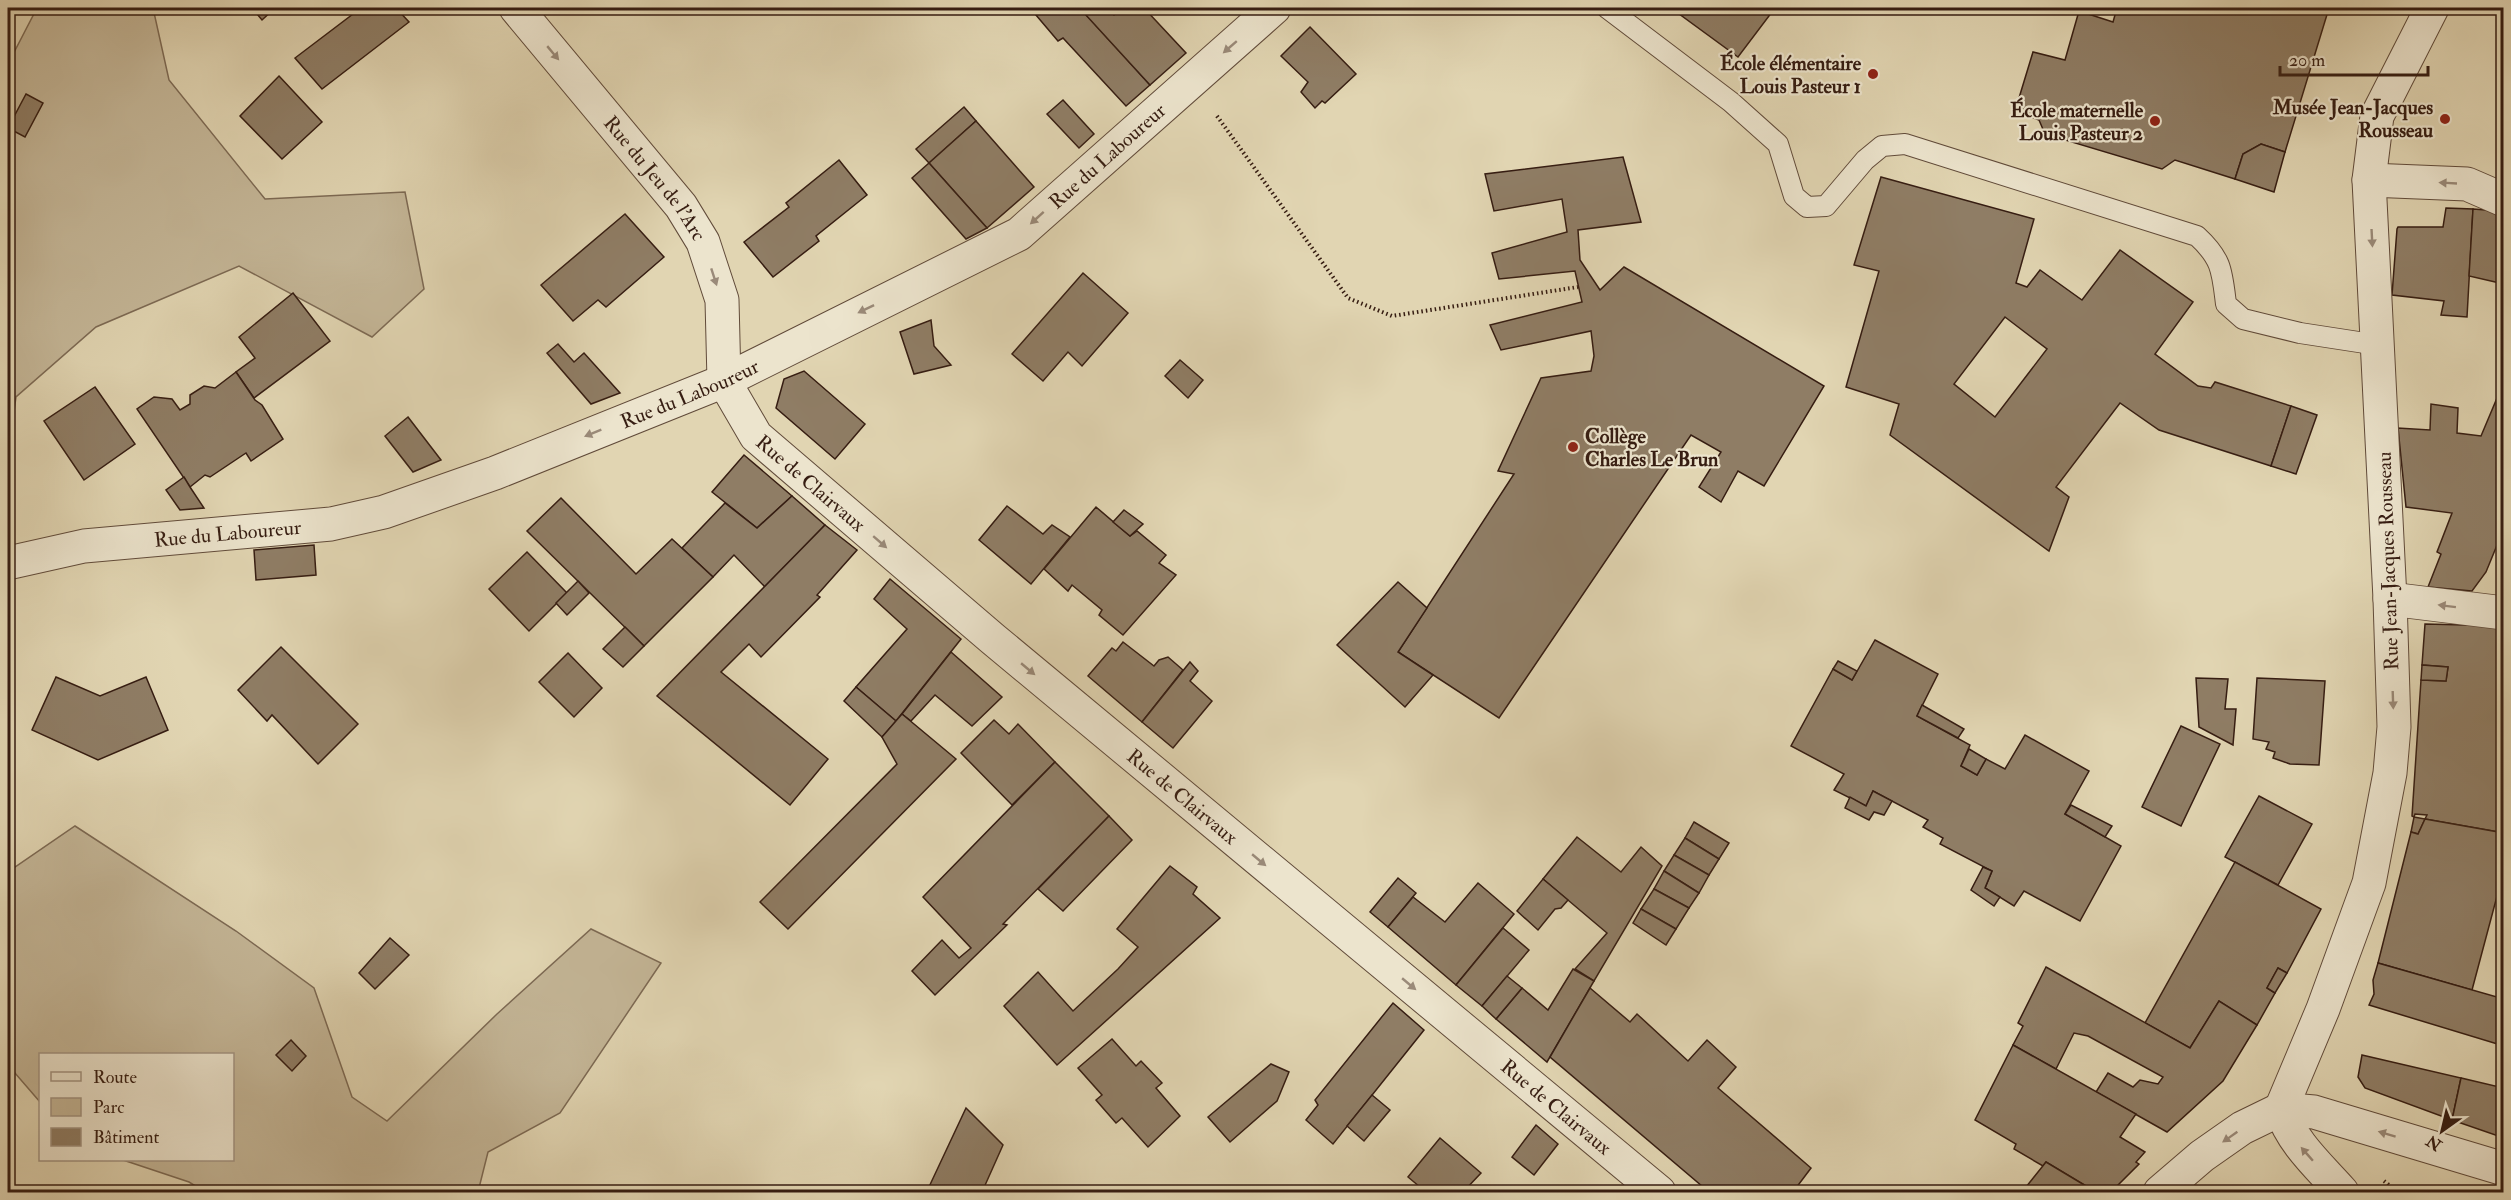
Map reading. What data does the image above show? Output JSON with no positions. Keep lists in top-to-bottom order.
{
  "streets": {
    "street": [
      "Rue du Laboureur",
      "Rue du Jeu de l'Arc",
      "Rue de Clairvaux",
      "Rue Jean-Jacques Rousseau"
    ]
  },
  "crossings": [
    ["Rue du Laboureur", "Rue du Jeu de l'Arc"],
    ["Rue du Laboureur", "Rue de Clairvaux"],
    ["Rue du Jeu de l'Arc", "Rue de Clairvaux"]
  ],
  "one_way": [
    "Rue du Laboureur",
    "Rue du Jeu de l'Arc",
    "Rue de Clairvaux",
    "Rue Jean-Jacques Rousseau"
  ],
  "places": [
    "École élémentaire Louis Pasteur 1",
    "Musée Jean-Jacques Rousseau",
    "École maternelle Louis Pasteur 2",
    "Collège Charles Le Brun"
  ],
  "legend": ["Route", "Parc", "Bâtiment"],
  "scale_bar": "20 m",
  "north": "bottom left"
}
